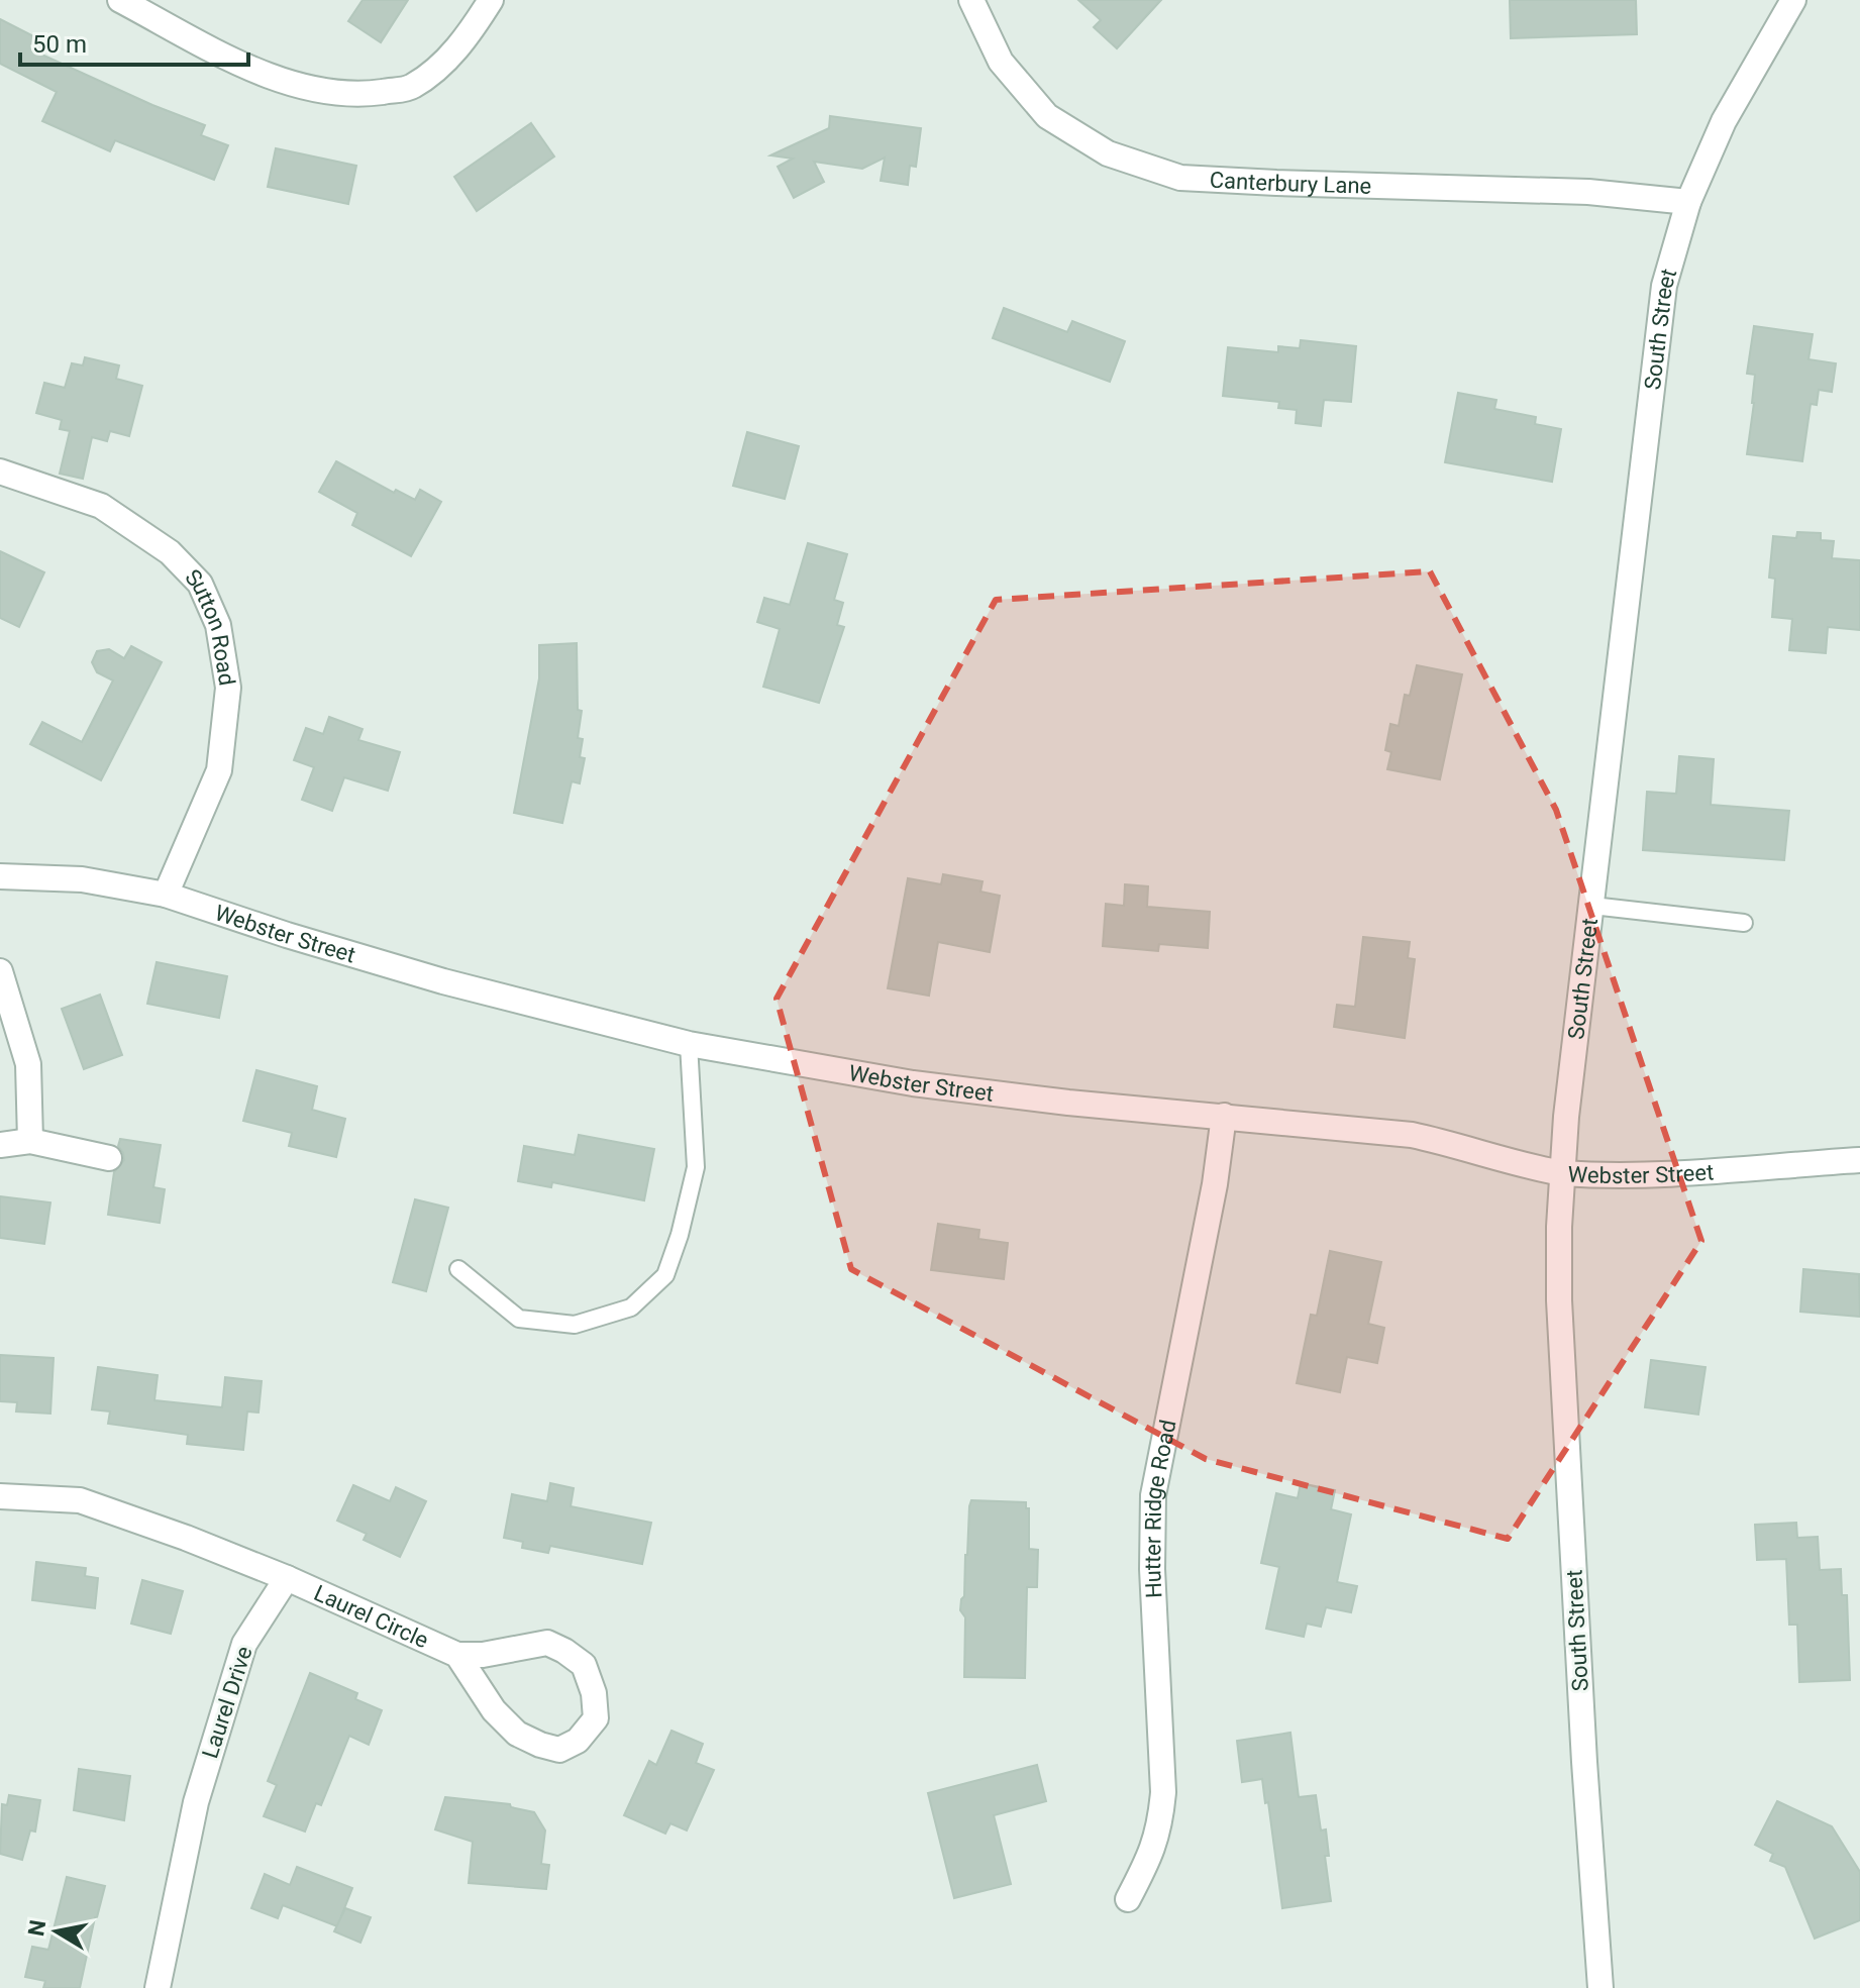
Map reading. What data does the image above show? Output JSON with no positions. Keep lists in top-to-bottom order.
{
  "streets": {
    "street": [
      "Canterbury Lane",
      "South Street",
      "Sutton Road",
      "Webster Street",
      "Hutter Ridge Road",
      "Laurel Circle",
      "Laurel Drive"
    ]
  },
  "crossings": [
    ["Canterbury Lane", "South Street"],
    ["South Street", "Webster Street"],
    ["Sutton Road", "Webster Street"],
    ["Webster Street", "Hutter Ridge Road"],
    ["Laurel Circle", "Laurel Drive"]
  ],
  "scale_bar": "50 m",
  "north": "left"
}
